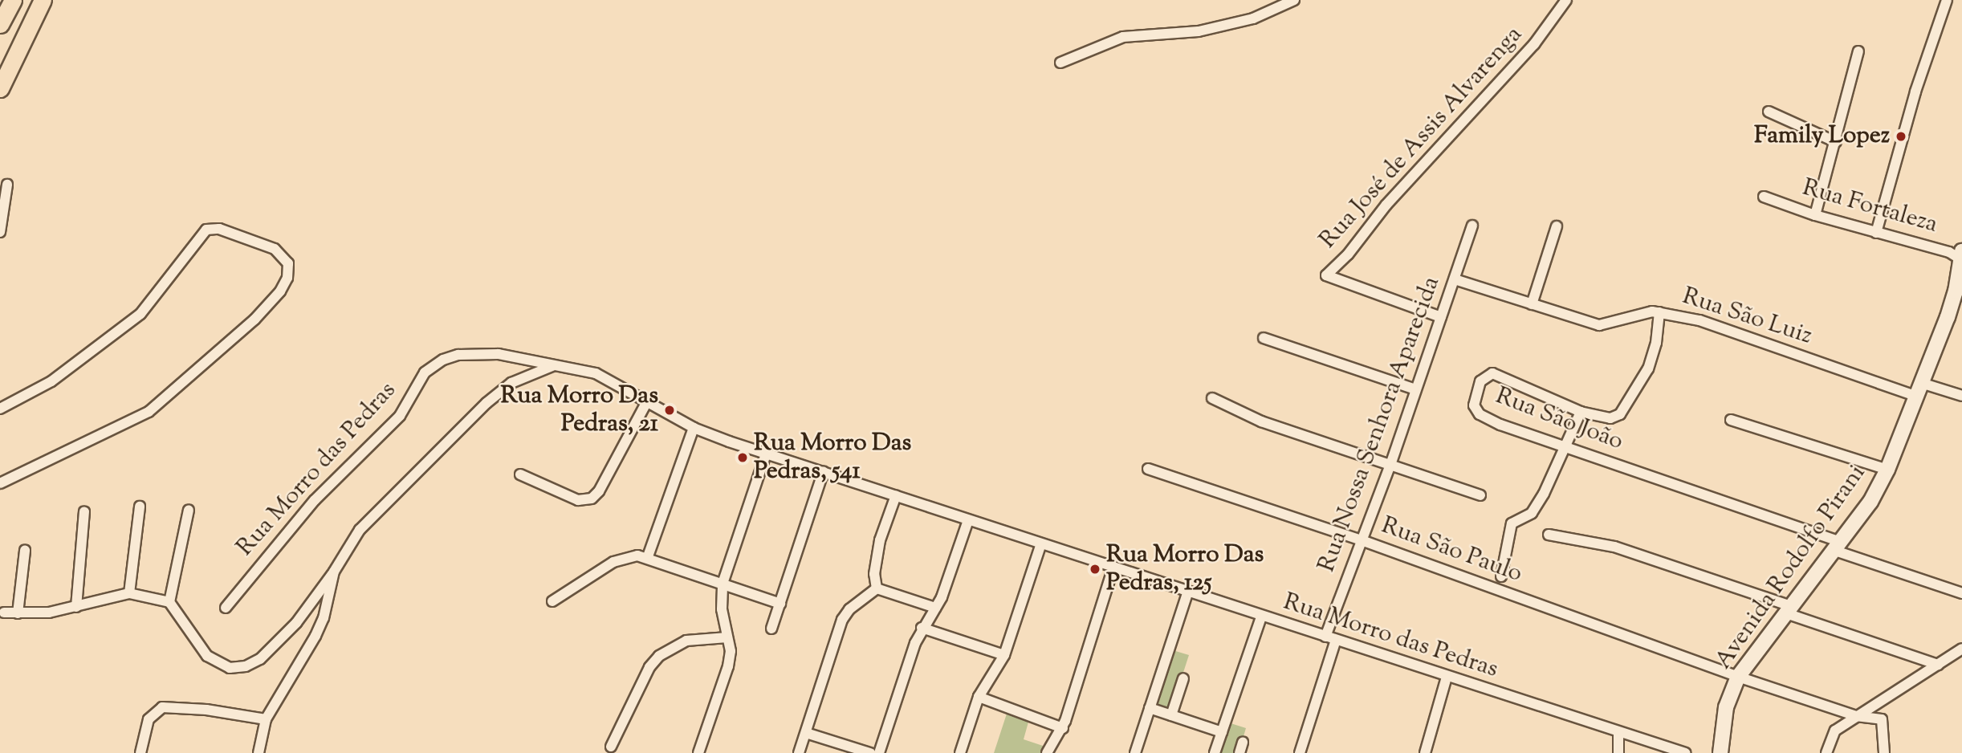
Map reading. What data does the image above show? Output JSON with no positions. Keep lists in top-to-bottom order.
{
  "streets": {
    "main road": ["Avenida Rodolfo Pirani"],
    "street": [
      "Rua José de Assis Alvarenga",
      "Rua Fortaleza",
      "Rua São Luiz",
      "Rua São João",
      "Rua Nossa Senhora Aparecida",
      "Rua Morro das Pedras",
      "Rua São Paulo"
    ]
  },
  "crossings": [
    ["Rua José de Assis Alvarenga", "Rua Nossa Senhora Aparecida"],
    ["Rua Fortaleza", "Avenida Rodolfo Pirani"],
    ["Rua São Luiz", "Rua São João"],
    ["Rua São Luiz", "Rua Nossa Senhora Aparecida"],
    ["Rua São Luiz", "Avenida Rodolfo Pirani"],
    ["Rua São João", "Avenida Rodolfo Pirani"],
    ["Rua Nossa Senhora Aparecida", "Rua Morro das Pedras"],
    ["Rua Nossa Senhora Aparecida", "Rua São Paulo"],
    ["Rua São Paulo", "Avenida Rodolfo Pirani"]
  ],
  "places": [
    "Family Lopez",
    "Rua Morro Das Pedras, 21",
    "Rua Morro Das Pedras, 541",
    "Rua Morro Das Pedras, 125"
  ]
}
